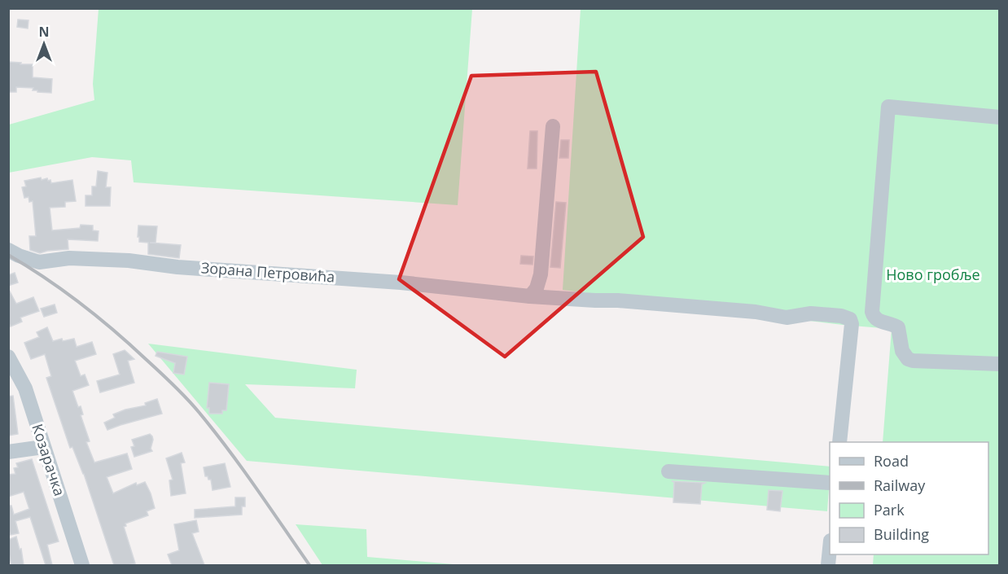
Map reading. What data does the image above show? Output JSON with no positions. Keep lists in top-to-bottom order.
{
  "streets": {
    "street": ["Зорана Петровића", "Козарачка"]
  },
  "parks": ["Ново гробље"],
  "legend": [
    "Road",
    "Railway",
    "Park",
    "Building"
  ],
  "north": "top"
}
